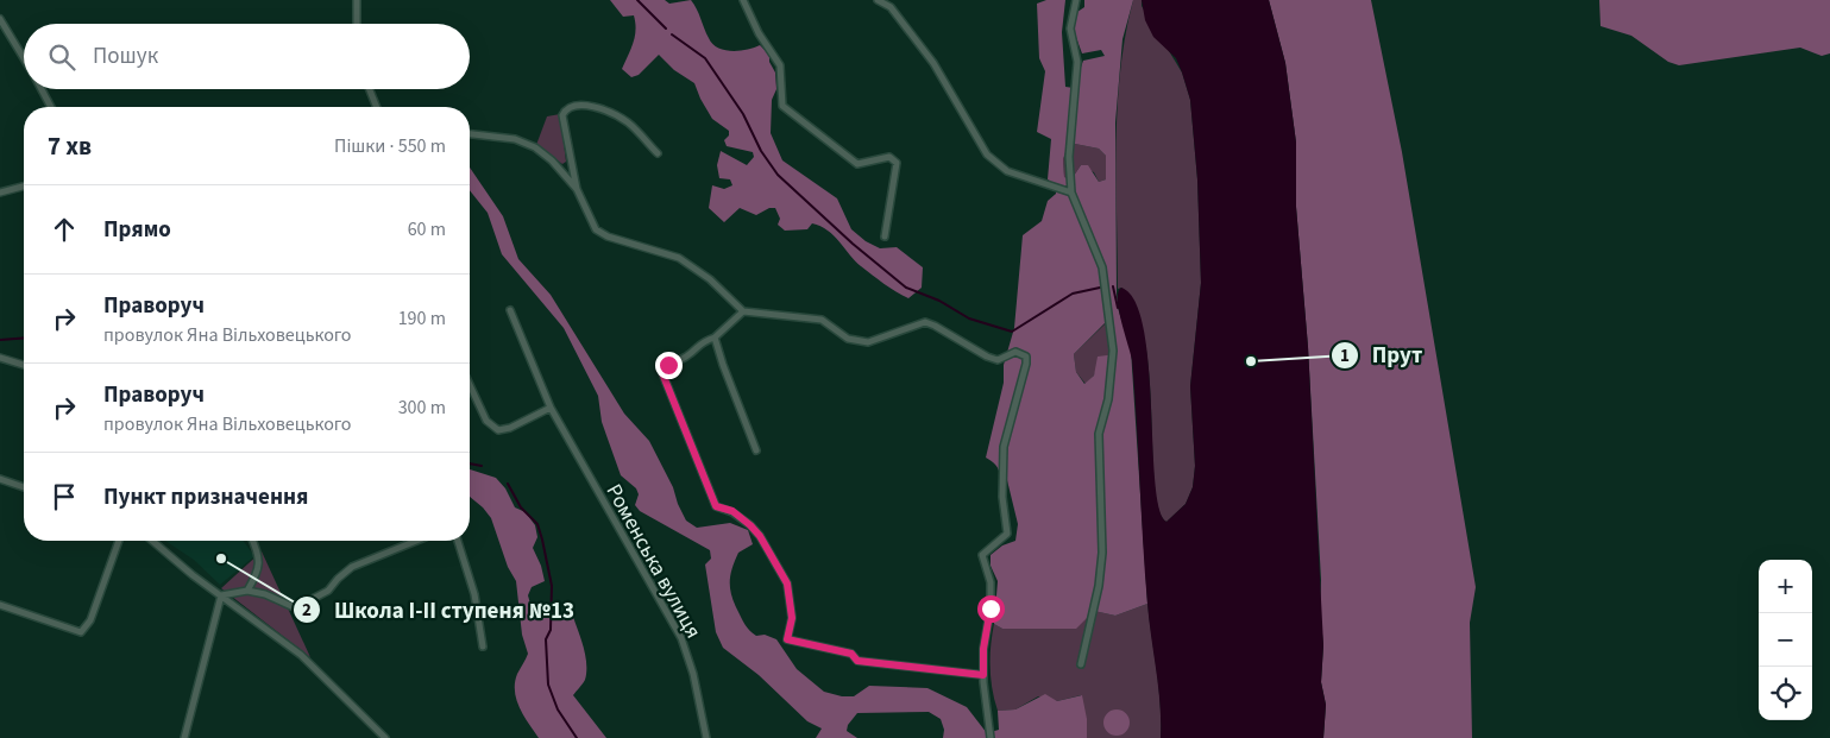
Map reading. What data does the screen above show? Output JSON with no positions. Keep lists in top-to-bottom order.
{
  "streets": {
    "street": ["Роменська вулиця"]
  },
  "places": ["Прут", "Школа I-II ступеня №13"],
  "page": {
    "search": "Пошук",
    "heading": ["7 хв", "Пішки · 550 m"],
    "list": [
      ["Прямо", "60 m"],
      ["Праворуч", "провулок Яна Вільховецького", "190 m"],
      ["Праворуч", "провулок Яна Вільховецького", "300 m"],
      "Пункт призначення"
    ],
    "map_buttons": ["+", "−"]
  }
}
